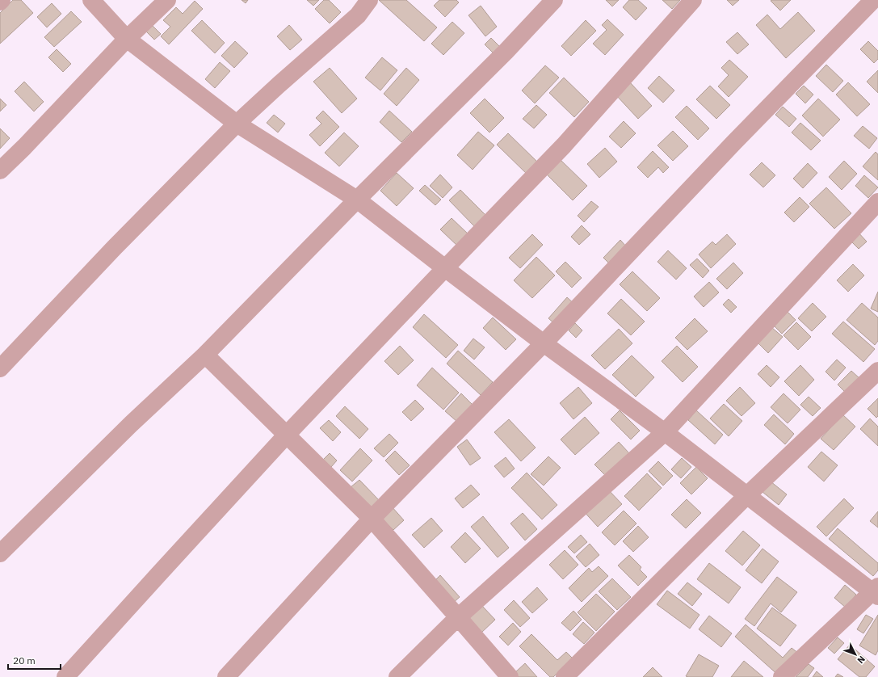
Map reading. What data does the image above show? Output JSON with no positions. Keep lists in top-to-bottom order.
{
  "scale_bar": "20 m",
  "north": "bottom right"
}
